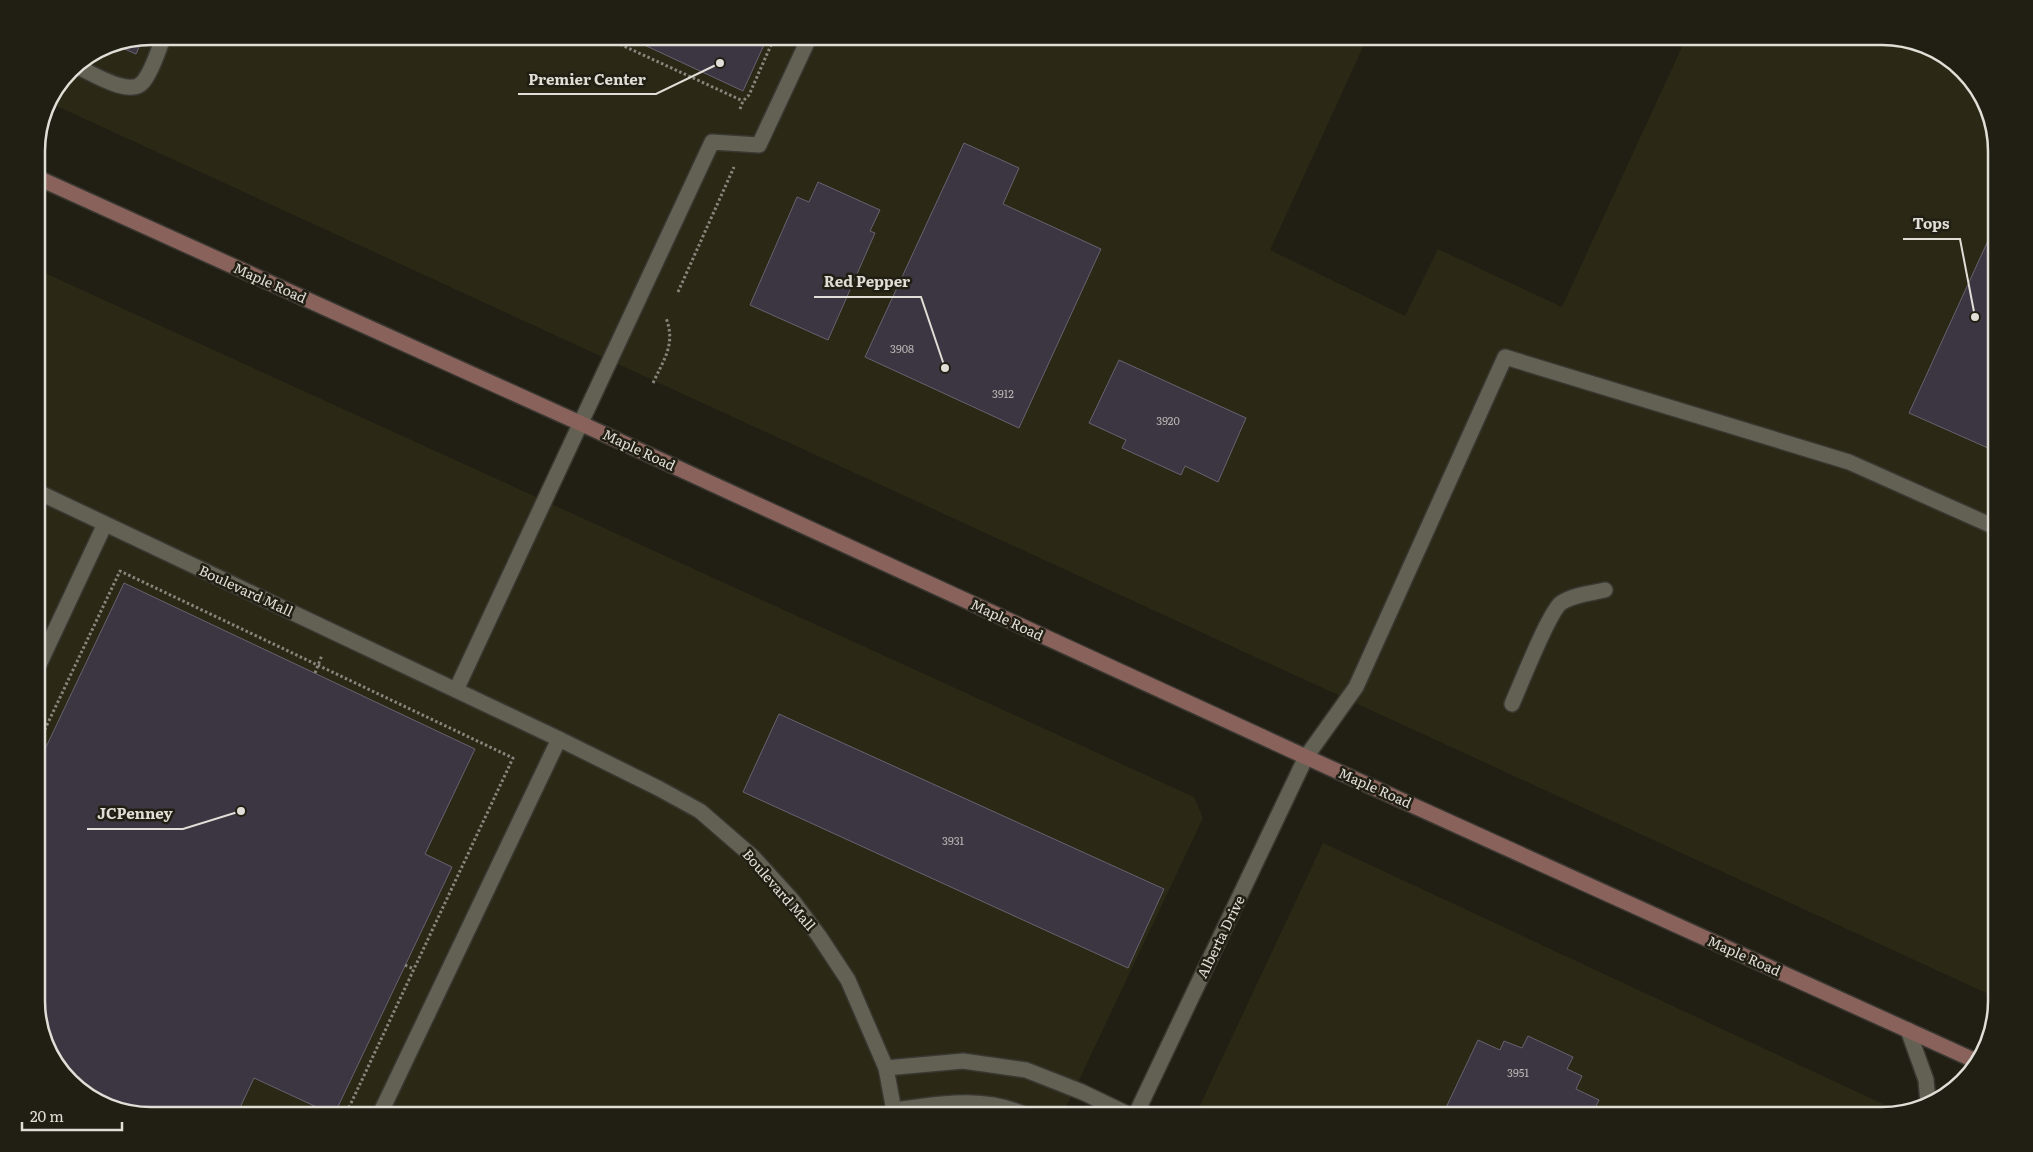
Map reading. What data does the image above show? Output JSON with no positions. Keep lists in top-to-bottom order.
{
  "streets": {
    "main road": ["Maple Road"],
    "street": ["Boulevard Mall", "Alberta Drive"]
  },
  "crossings": [
    ["Maple Road", "Alberta Drive"]
  ],
  "places": [
    "Premier Center",
    "Tops",
    "Red Pepper",
    "JCPenney"
  ],
  "house_numbers": [
    "3908",
    "3912",
    "3920",
    "3931",
    "3951"
  ],
  "scale_bar": "20 m"
}
